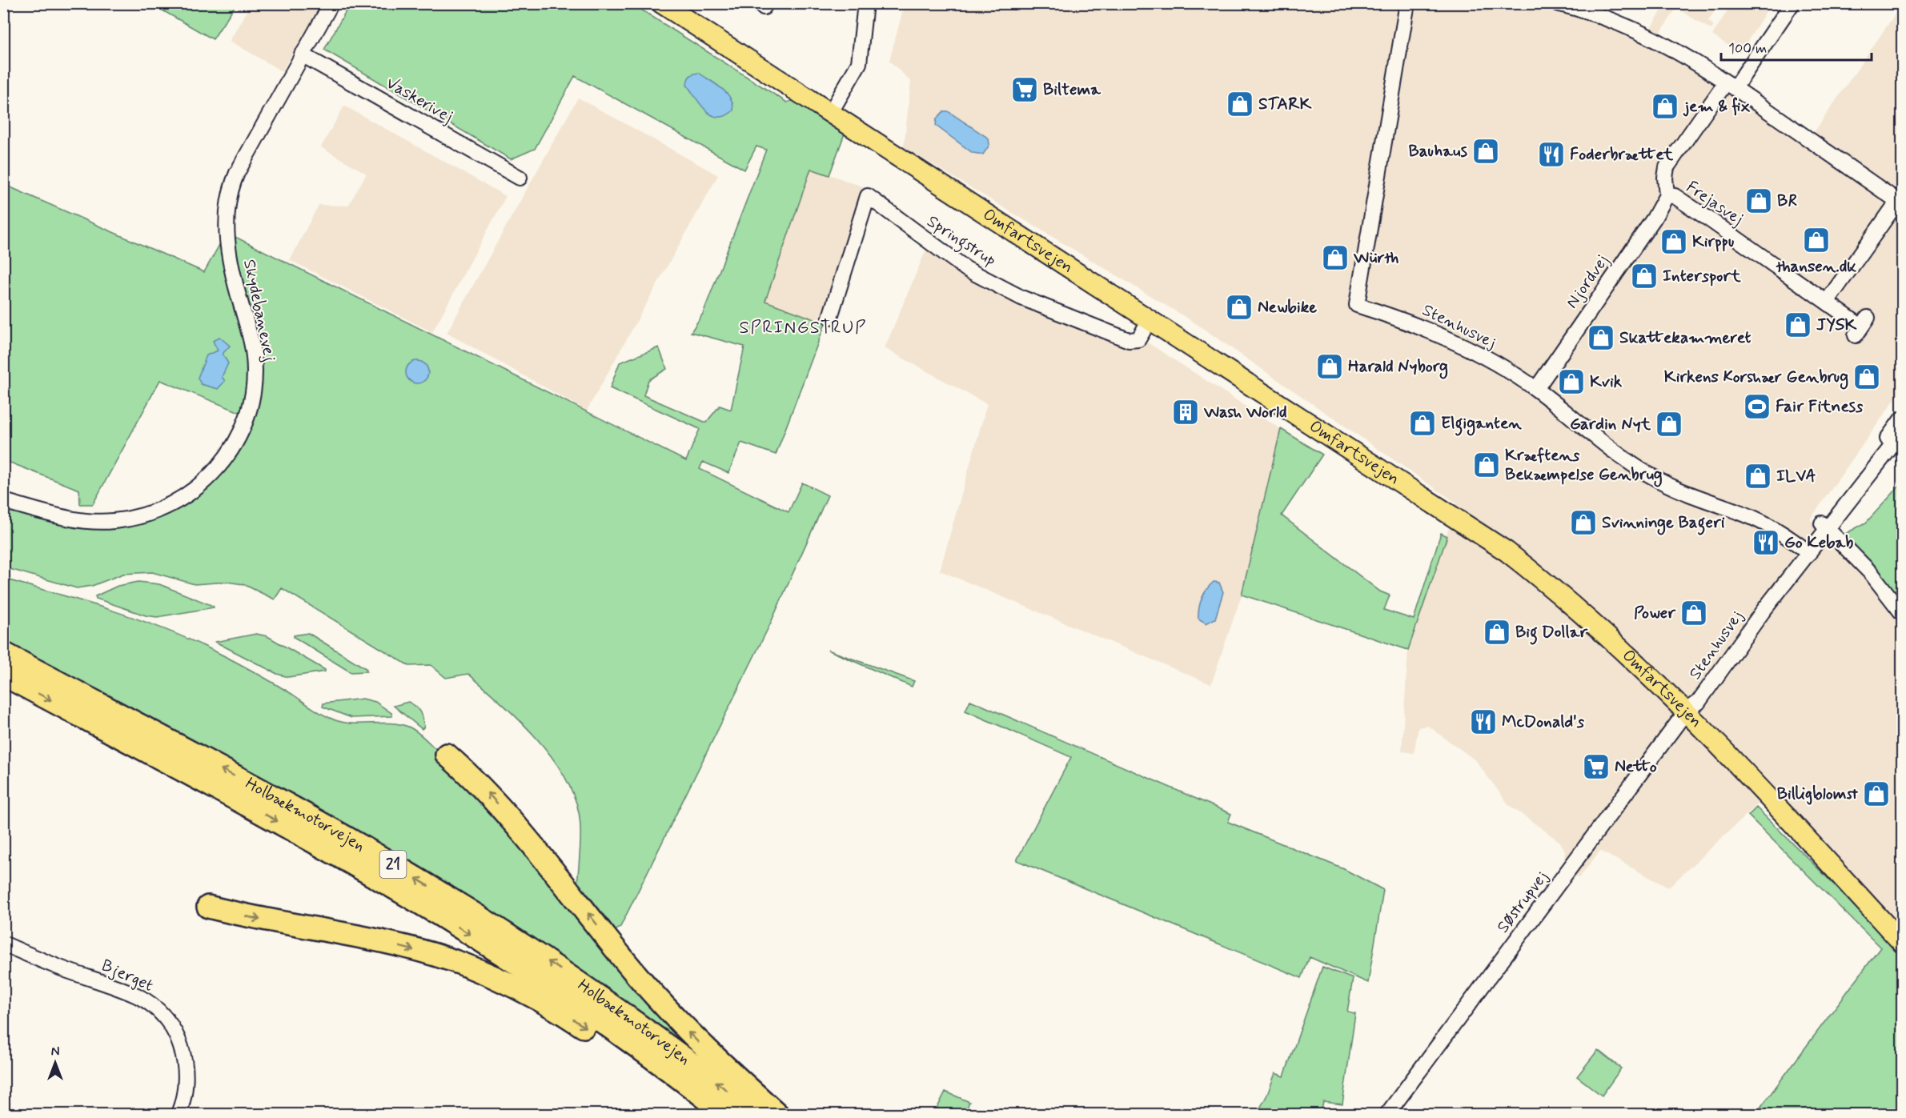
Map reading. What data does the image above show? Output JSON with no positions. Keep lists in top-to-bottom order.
{
  "streets": {
    "highway": ["Holbækmotorvejen", "21"],
    "main road": ["Omfartsvejen"],
    "street": [
      "Vaskerivej",
      "Frejasvej",
      "Springstrup",
      "Njordvej",
      "Skydebanevej",
      "Stenhusvej",
      "Søstrupvej",
      "Bjerget"
    ]
  },
  "crossings": [
    ["Vaskerivej", "Skydebanevej"],
    ["Frejasvej", "Njordvej"],
    ["Springstrup", "Omfartsvejen"],
    ["Omfartsvejen", "Stenhusvej"],
    ["Omfartsvejen", "Søstrupvej"],
    ["Njordvej", "Stenhusvej"],
    ["Stenhusvej", "Søstrupvej"]
  ],
  "districts": ["SPRINGSTRUP"],
  "places": {
    "supermarket": ["Biltema", "Netto"],
    "shop": [
      "STARK",
      "jem & fix",
      "Bauhaus",
      "BR",
      "thansen.dk",
      "Kirppu",
      "Würth",
      "Intersport",
      "Newbike",
      "JYSK",
      "Skattekammeret",
      "Harald Nyborg",
      "Kirkens Korshær Genbrug",
      "Kvik",
      "Elgiganten",
      "Gardin Nyt",
      "Kræftens Bekæmpelse Genbrug",
      "ILVA",
      "Svinninge Bageri",
      "Power",
      "Big Dollar",
      "Billigblomst"
    ],
    "restaurant": ["Foderbrættet", "Go Kebab", "McDonald's"],
    "sports": ["Fair Fitness"],
    "building": ["Wash World"]
  },
  "scale_bar": "100 m",
  "north": "top"
}
